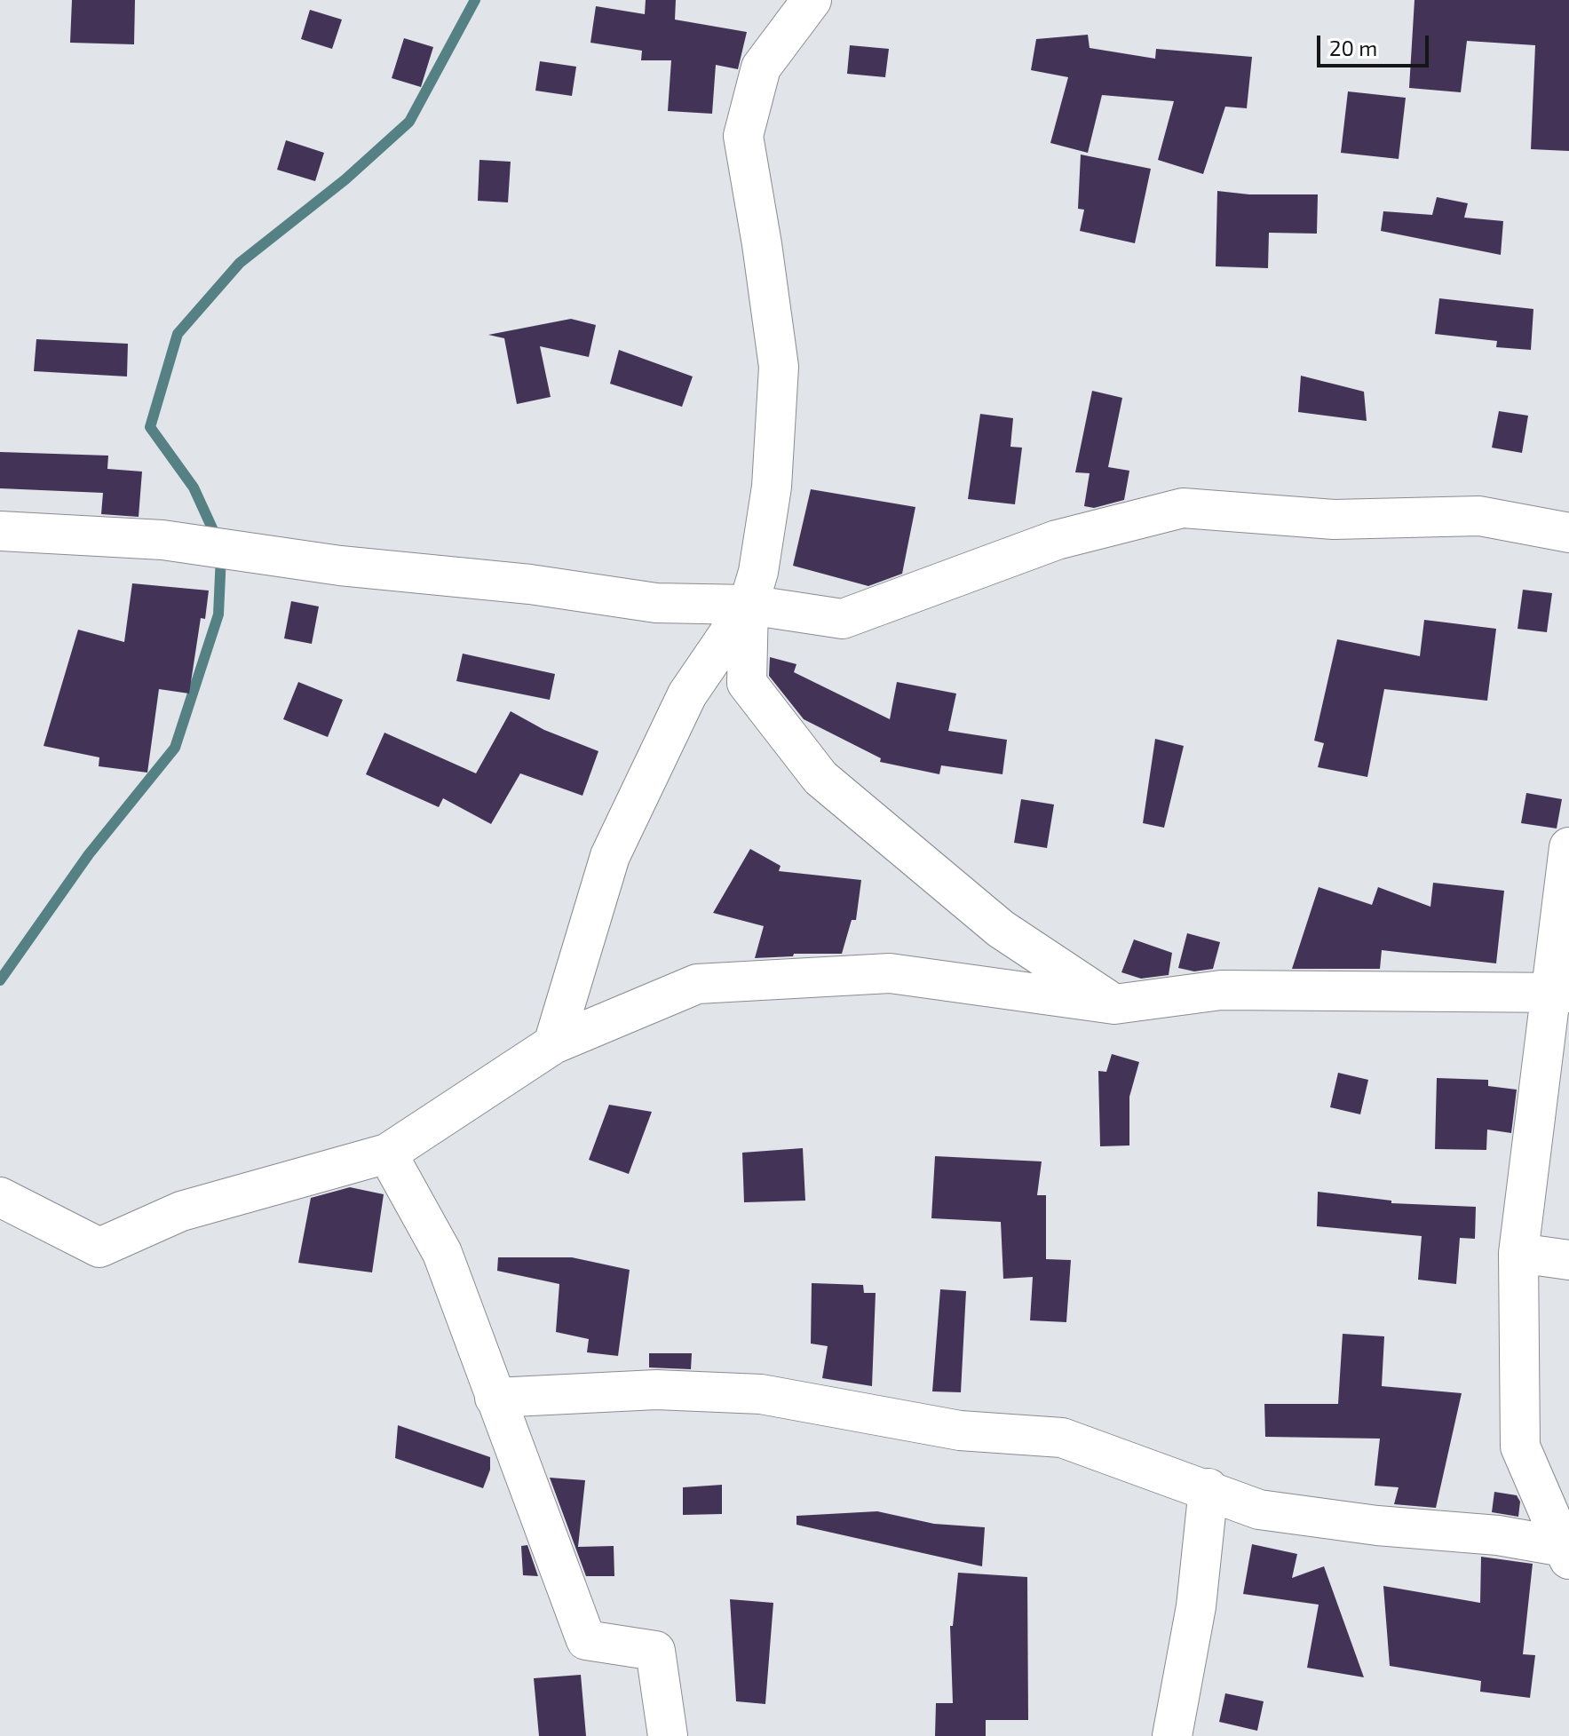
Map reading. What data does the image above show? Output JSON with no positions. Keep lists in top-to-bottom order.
{
  "scale_bar": "20 m"
}
